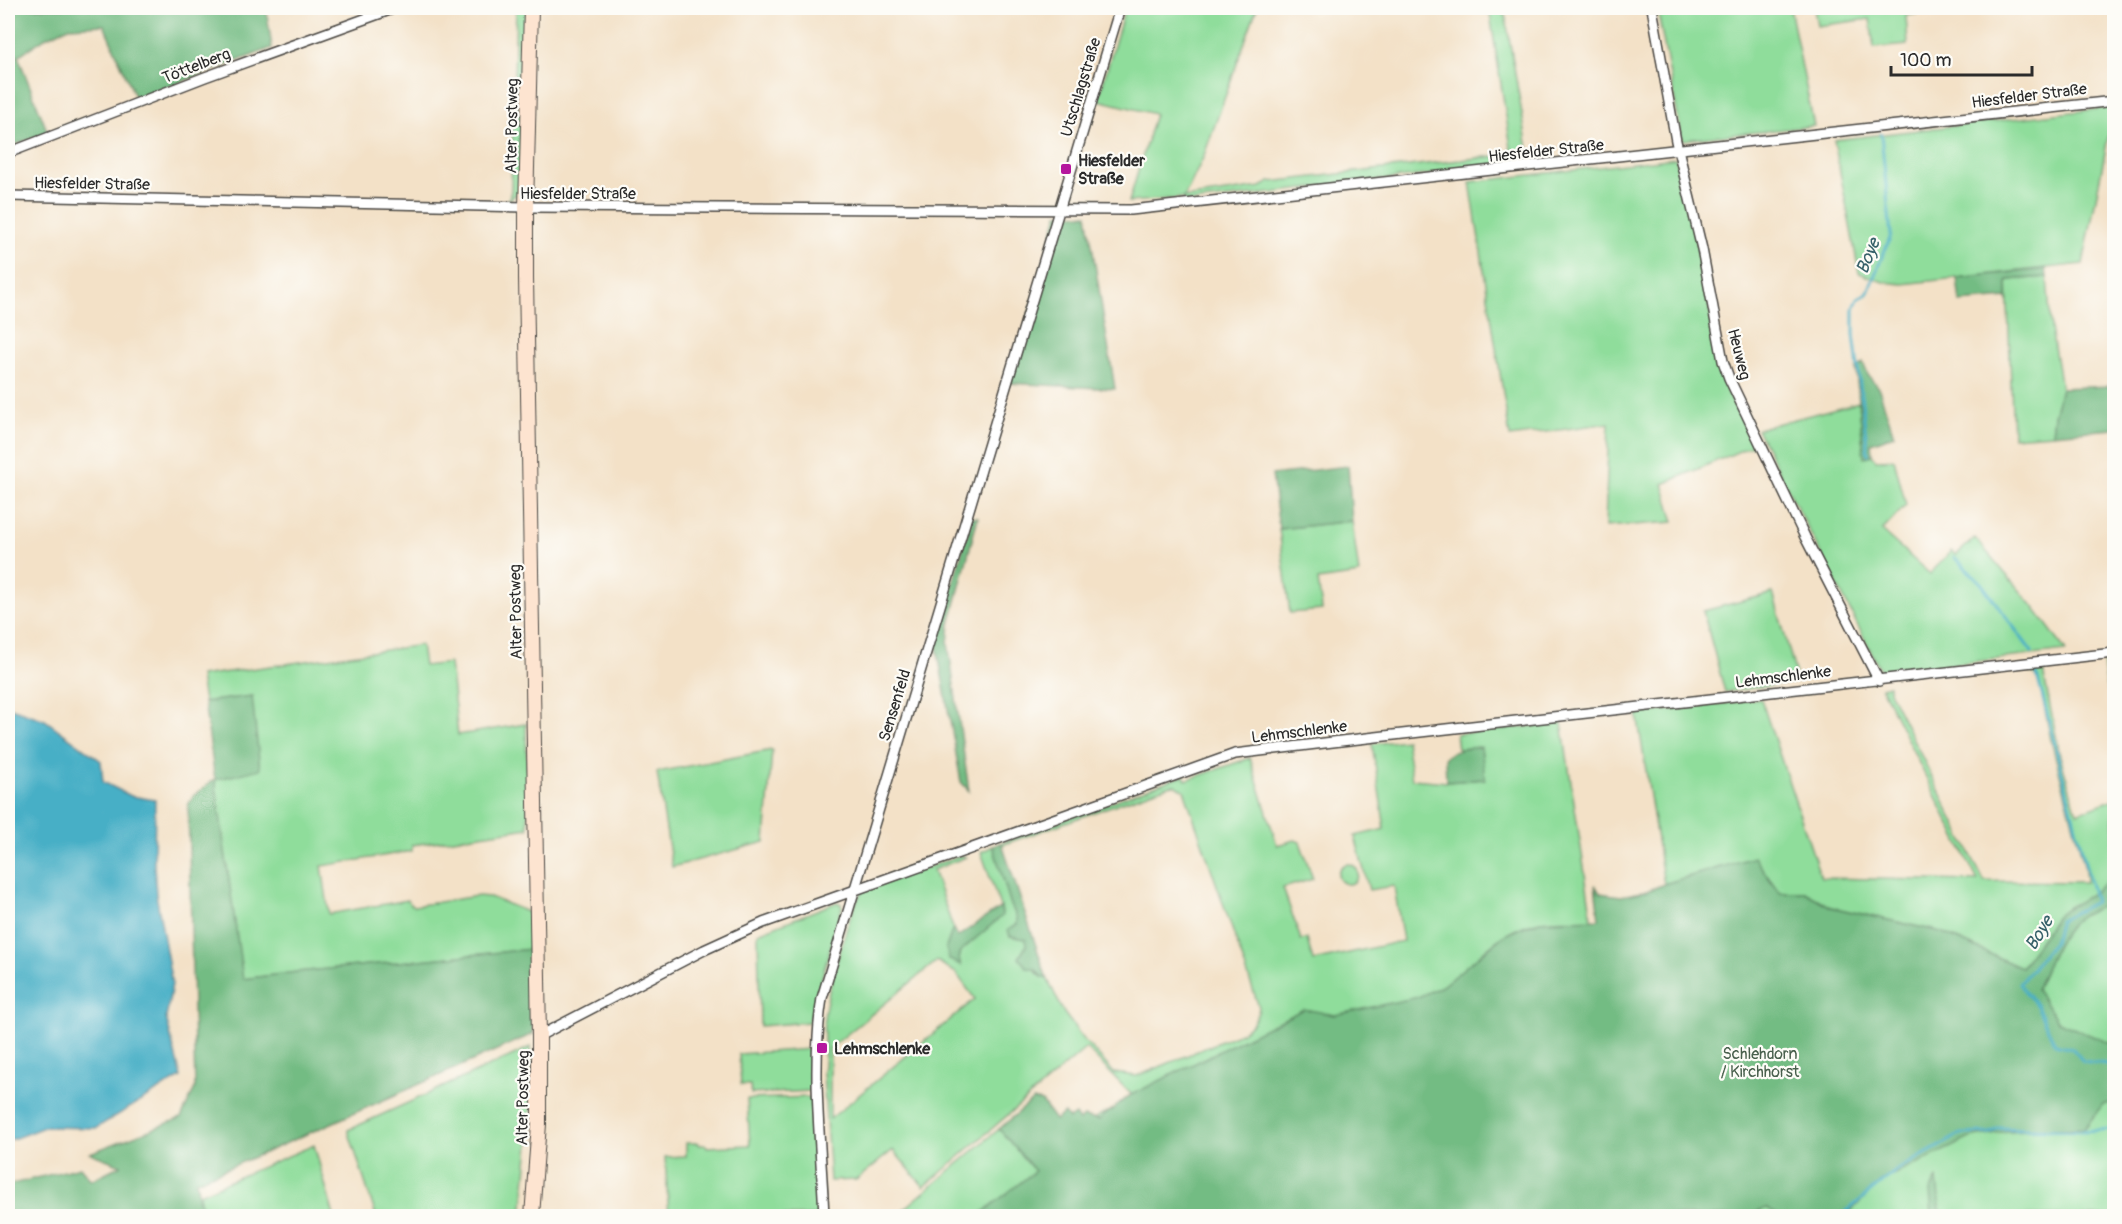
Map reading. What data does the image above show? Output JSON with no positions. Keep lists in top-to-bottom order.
{
  "streets": {
    "main road": ["Alter Postweg"],
    "street": [
      "Töttelberg",
      "Utschlagstraße",
      "Hiesfelder Straße",
      "Heuweg",
      "Lehmschlenke",
      "Sensenfeld"
    ]
  },
  "crossings": [
    ["Utschlagstraße", "Hiesfelder Straße"],
    ["Utschlagstraße", "Sensenfeld"],
    ["Hiesfelder Straße", "Alter Postweg"],
    ["Hiesfelder Straße", "Heuweg"],
    ["Hiesfelder Straße", "Sensenfeld"],
    ["Alter Postweg", "Lehmschlenke"],
    ["Heuweg", "Lehmschlenke"],
    ["Lehmschlenke", "Sensenfeld"]
  ],
  "water": ["Boye"],
  "parks": ["Schlehdorn / Kirchhorst"],
  "places": {
    "transit": ["Hiesfelder Straße", "Lehmschlenke"]
  },
  "scale_bar": "100 m"
}
